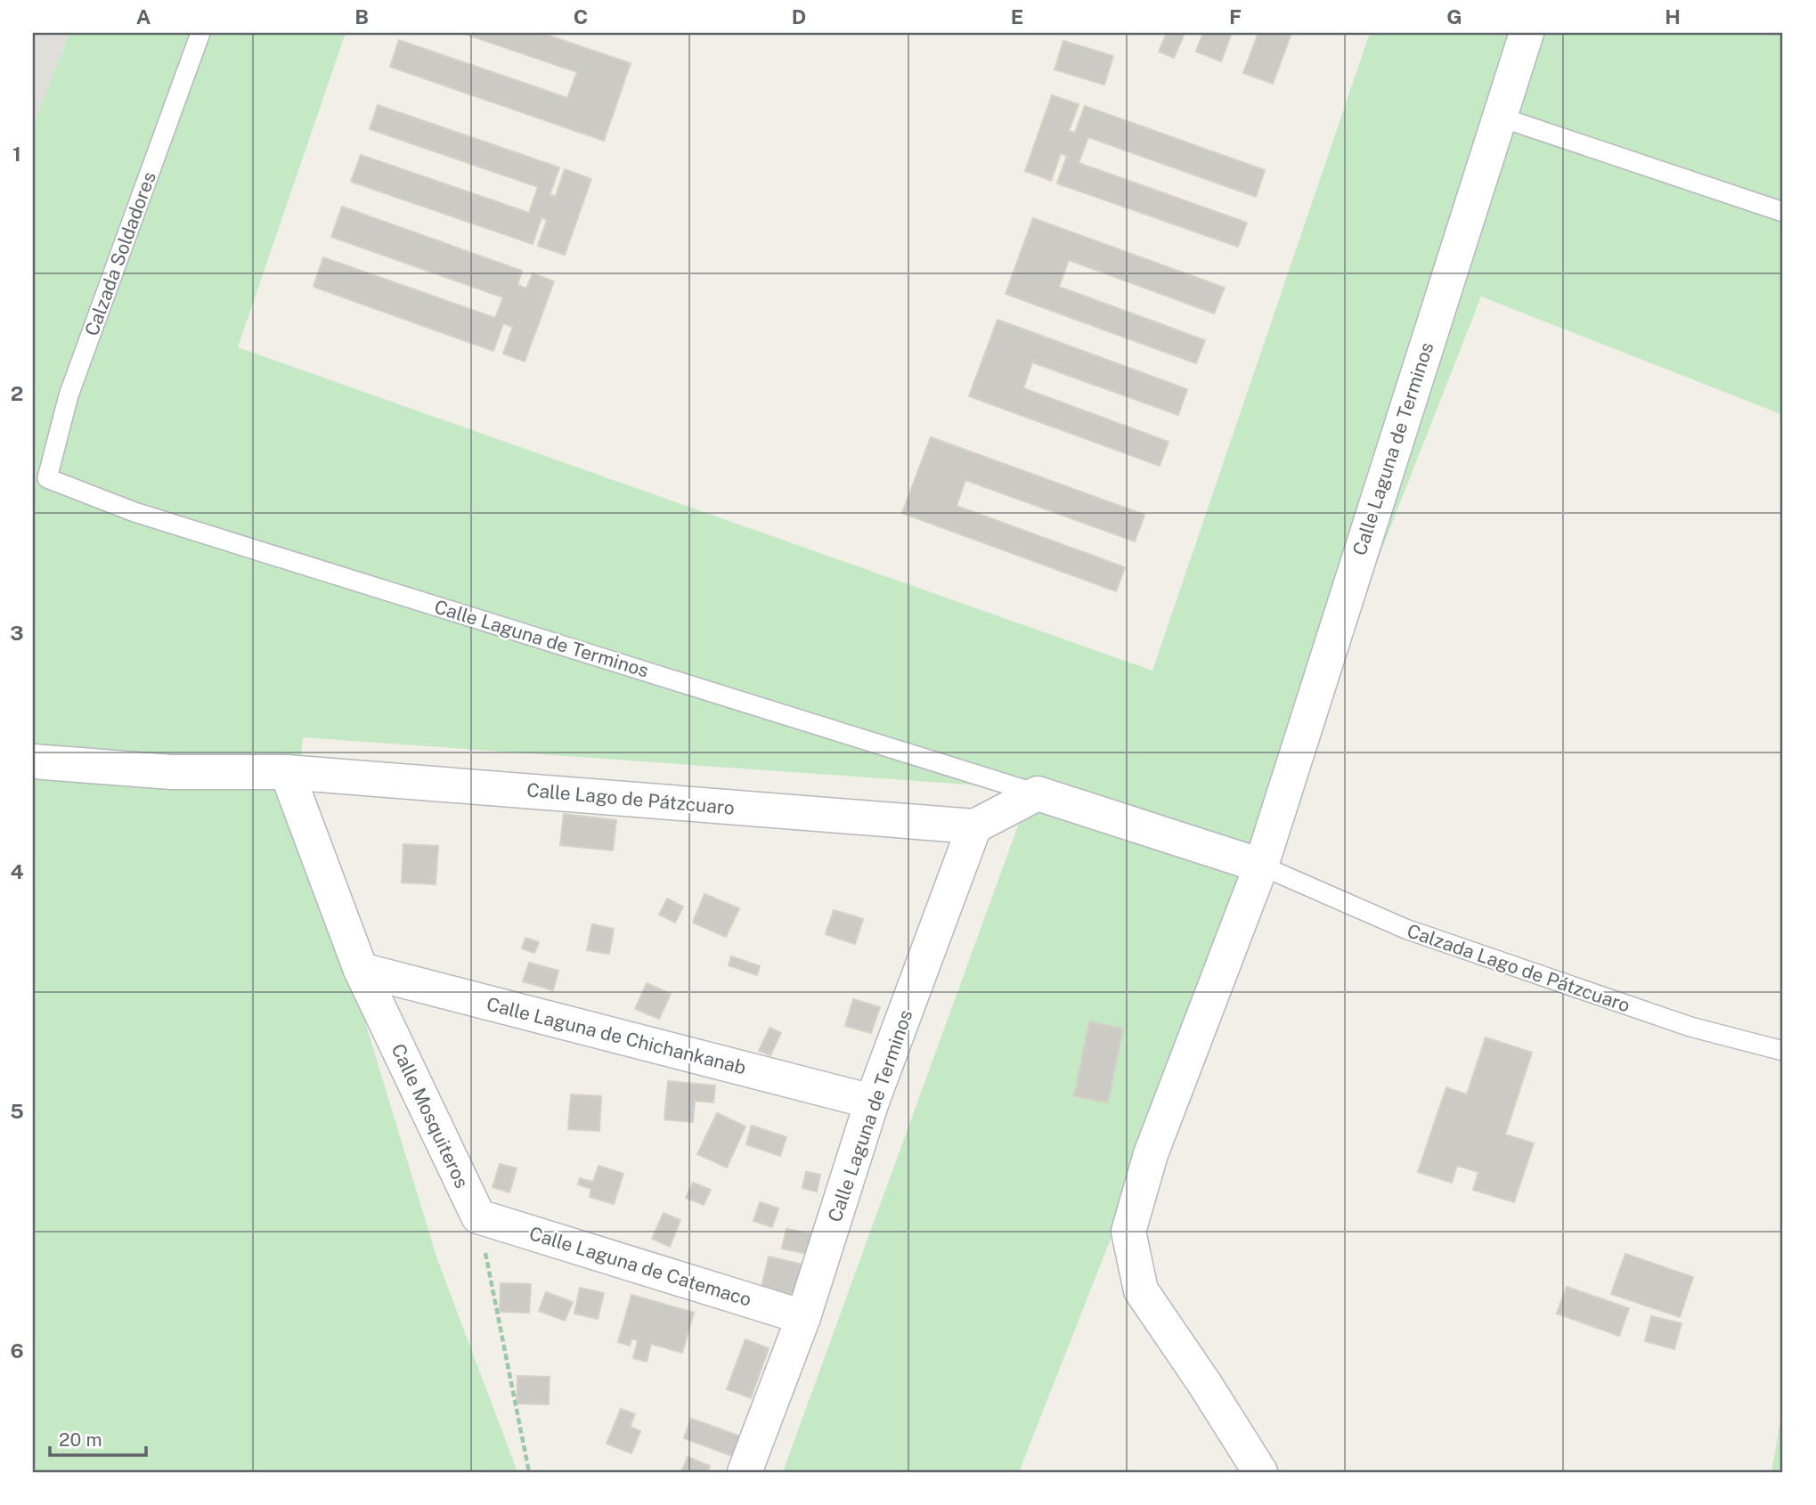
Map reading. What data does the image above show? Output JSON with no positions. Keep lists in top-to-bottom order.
{
  "streets": {
    "street": [
      "Calle Laguna de Terminos",
      "Calle Lago de Pátzcuaro",
      "Calle Laguna de Chichankanab",
      "Calle Mosquiteros",
      "Calle Laguna de Catemaco"
    ],
    "lane": ["Calzada Soldadores", "Calzada Lago de Pátzcuaro"]
  },
  "crossings": [
    ["Calzada Soldadores", "Calle Laguna de Terminos"],
    ["Calle Laguna de Terminos", "Calle Lago de Pátzcuaro"],
    ["Calle Laguna de Terminos", "Calzada Lago de Pátzcuaro"],
    ["Calle Laguna de Terminos", "Calle Laguna de Chichankanab"],
    ["Calle Laguna de Terminos", "Calle Laguna de Catemaco"],
    ["Calle Lago de Pátzcuaro", "Calle Mosquiteros"],
    ["Calle Laguna de Chichankanab", "Calle Mosquiteros"],
    ["Calle Mosquiteros", "Calle Laguna de Catemaco"]
  ],
  "scale_bar": "20 m",
  "grid": {
    "columns": [
      "A",
      "B",
      "C",
      "D",
      "E",
      "F",
      "G",
      "H"
    ],
    "rows": [
      "1",
      "2",
      "3",
      "4",
      "5",
      "6"
    ]
  }
}
